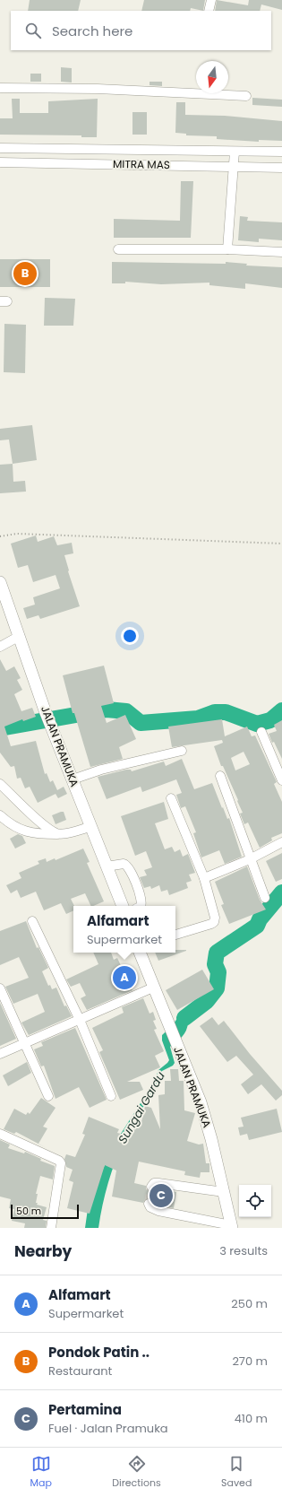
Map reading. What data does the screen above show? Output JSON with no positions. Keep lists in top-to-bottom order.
{
  "streets": {
    "main road": ["JALAN PRAMUKA"],
    "street": ["MITRA MAS"]
  },
  "water": ["Sungai Gardu"],
  "scale_bar": "50 m",
  "north": "bottom",
  "page": {
    "search": "Search here",
    "pins": ["B", "A", "C"],
    "popup": ["Alfamart", "Supermarket"],
    "scale": "50 m",
    "heading": ["Nearby", "3 results"],
    "list": [
      {
        "mark": "A",
        "name": "Alfamart",
        "note": "Supermarket",
        "value": "250 m"
      },
      {
        "mark": "B",
        "name": "Pondok Patin ..",
        "note": "Restaurant",
        "value": "270 m"
      },
      {
        "mark": "C",
        "name": "Pertamina",
        "note": "Fuel · Jalan Pramuka",
        "value": "410 m"
      }
    ],
    "nav": ["Map", "Directions", "Saved"]
  }
}
